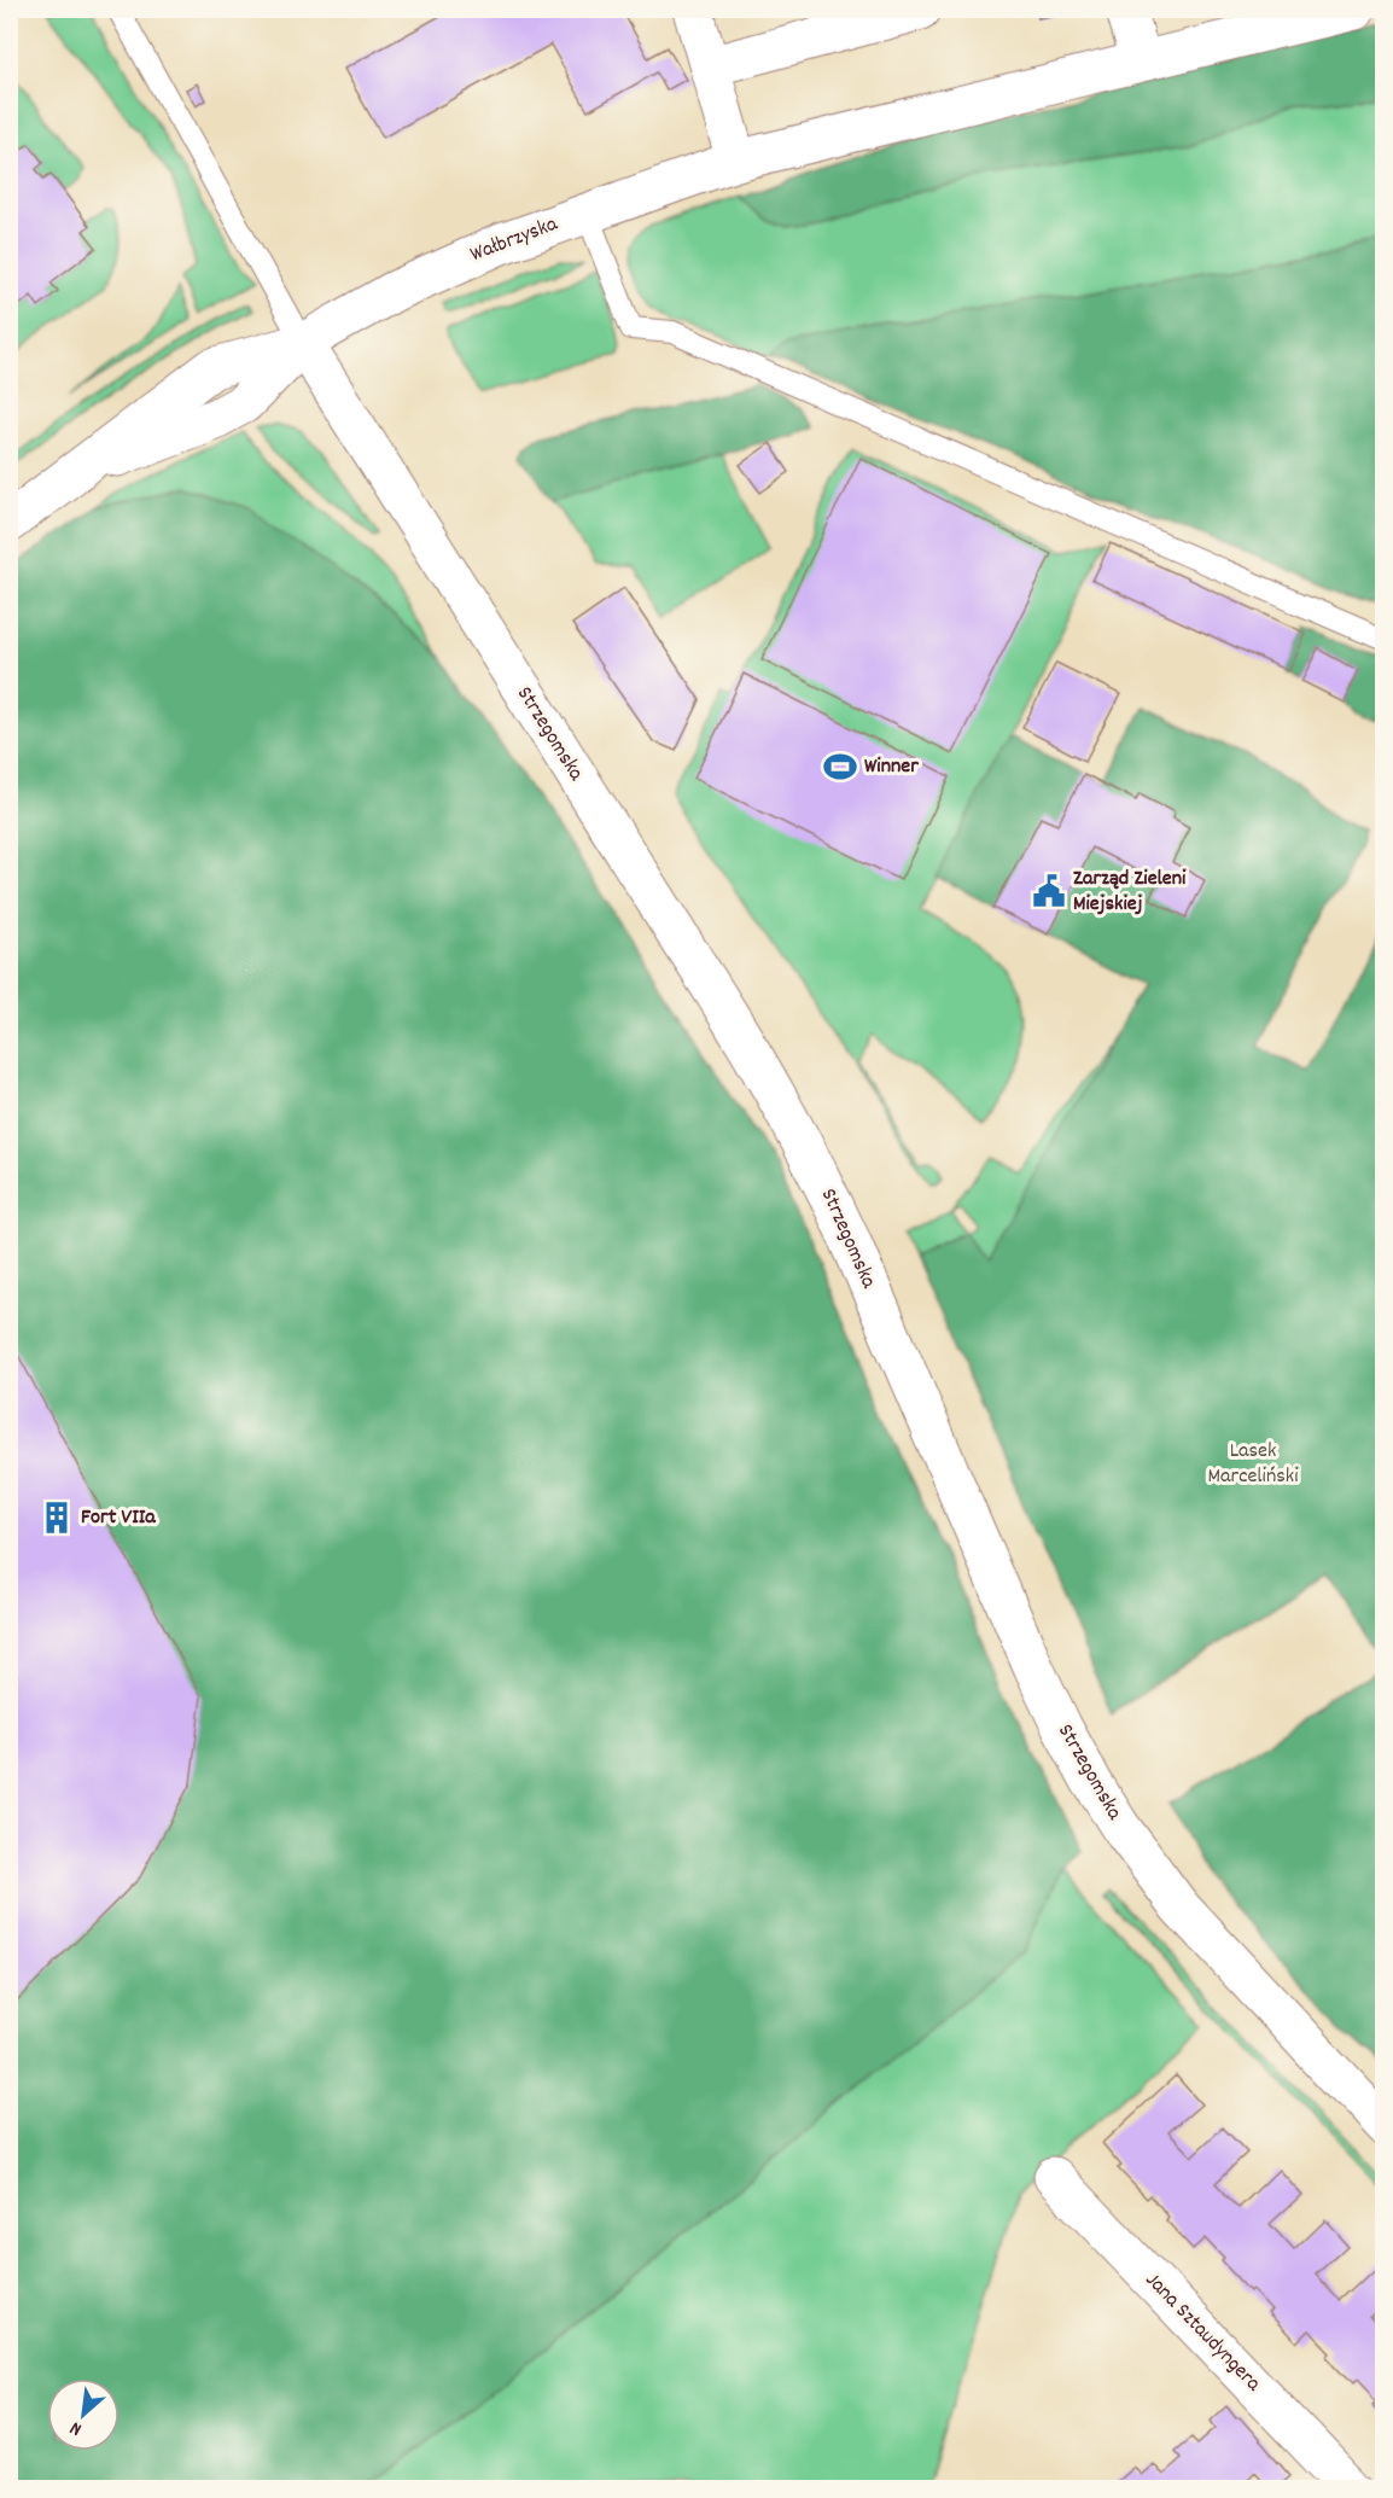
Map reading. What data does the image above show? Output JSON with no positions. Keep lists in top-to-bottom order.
{
  "streets": {
    "street": ["Wałbrzyska", "Strzegomska", "Jana Sztaudyngera"]
  },
  "crossings": [
    ["Wałbrzyska", "Strzegomska"]
  ],
  "parks": ["Lasek Marceliński"],
  "places": {
    "sports": ["Winner"],
    "public building": ["Zarząd Zieleni Miejskiej"],
    "building": ["Fort VIIa"]
  },
  "north": "bottom left"
}
